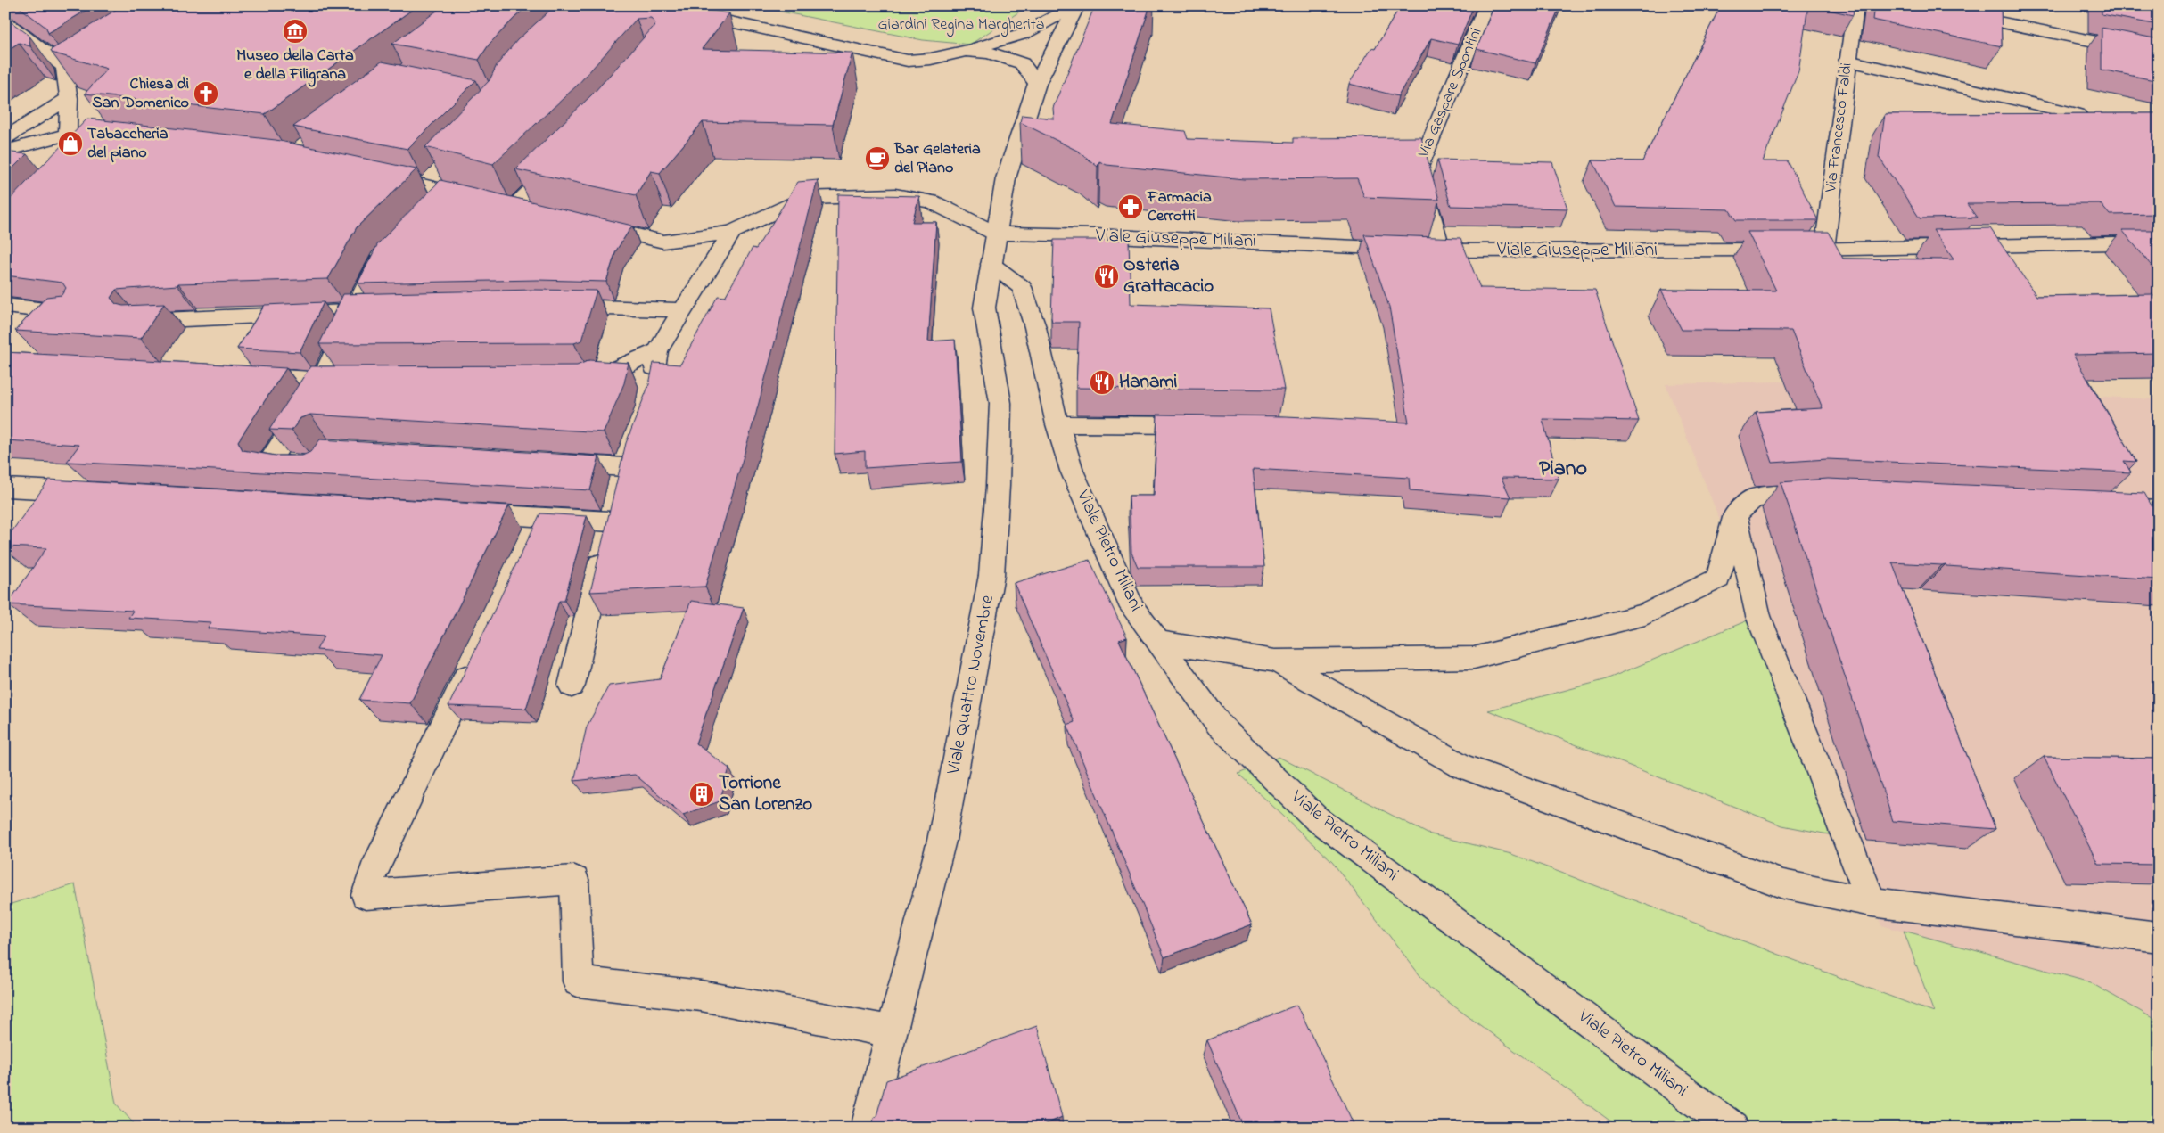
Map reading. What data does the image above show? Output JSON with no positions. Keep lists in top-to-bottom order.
{
  "streets": {
    "street": [
      "Via Gaspare Spontini",
      "Via Francesco Faldi",
      "Viale Giuseppe Miliani",
      "Viale Pietro Miliani",
      "Viale Quattro Novembre"
    ]
  },
  "crossings": [
    ["Via Gaspare Spontini", "Viale Giuseppe Miliani"],
    ["Via Francesco Faldi", "Viale Giuseppe Miliani"],
    ["Viale Giuseppe Miliani", "Viale Quattro Novembre"],
    ["Viale Pietro Miliani", "Viale Quattro Novembre"]
  ],
  "districts": ["Piano"],
  "parks": ["Giardini Regina Margherita"],
  "places": {
    "museum": ["Museo della Carta e della Filigrana"],
    "church": ["Chiesa di San Domenico"],
    "shop": ["Tabaccheria del piano"],
    "cafe": ["Bar Gelateria del Piano"],
    "pharmacy": ["Farmacia Cerrotti"],
    "restaurant": ["Osteria Grattacacio", "Hanami"],
    "building": ["Torrione San Lorenzo"]
  }
}
